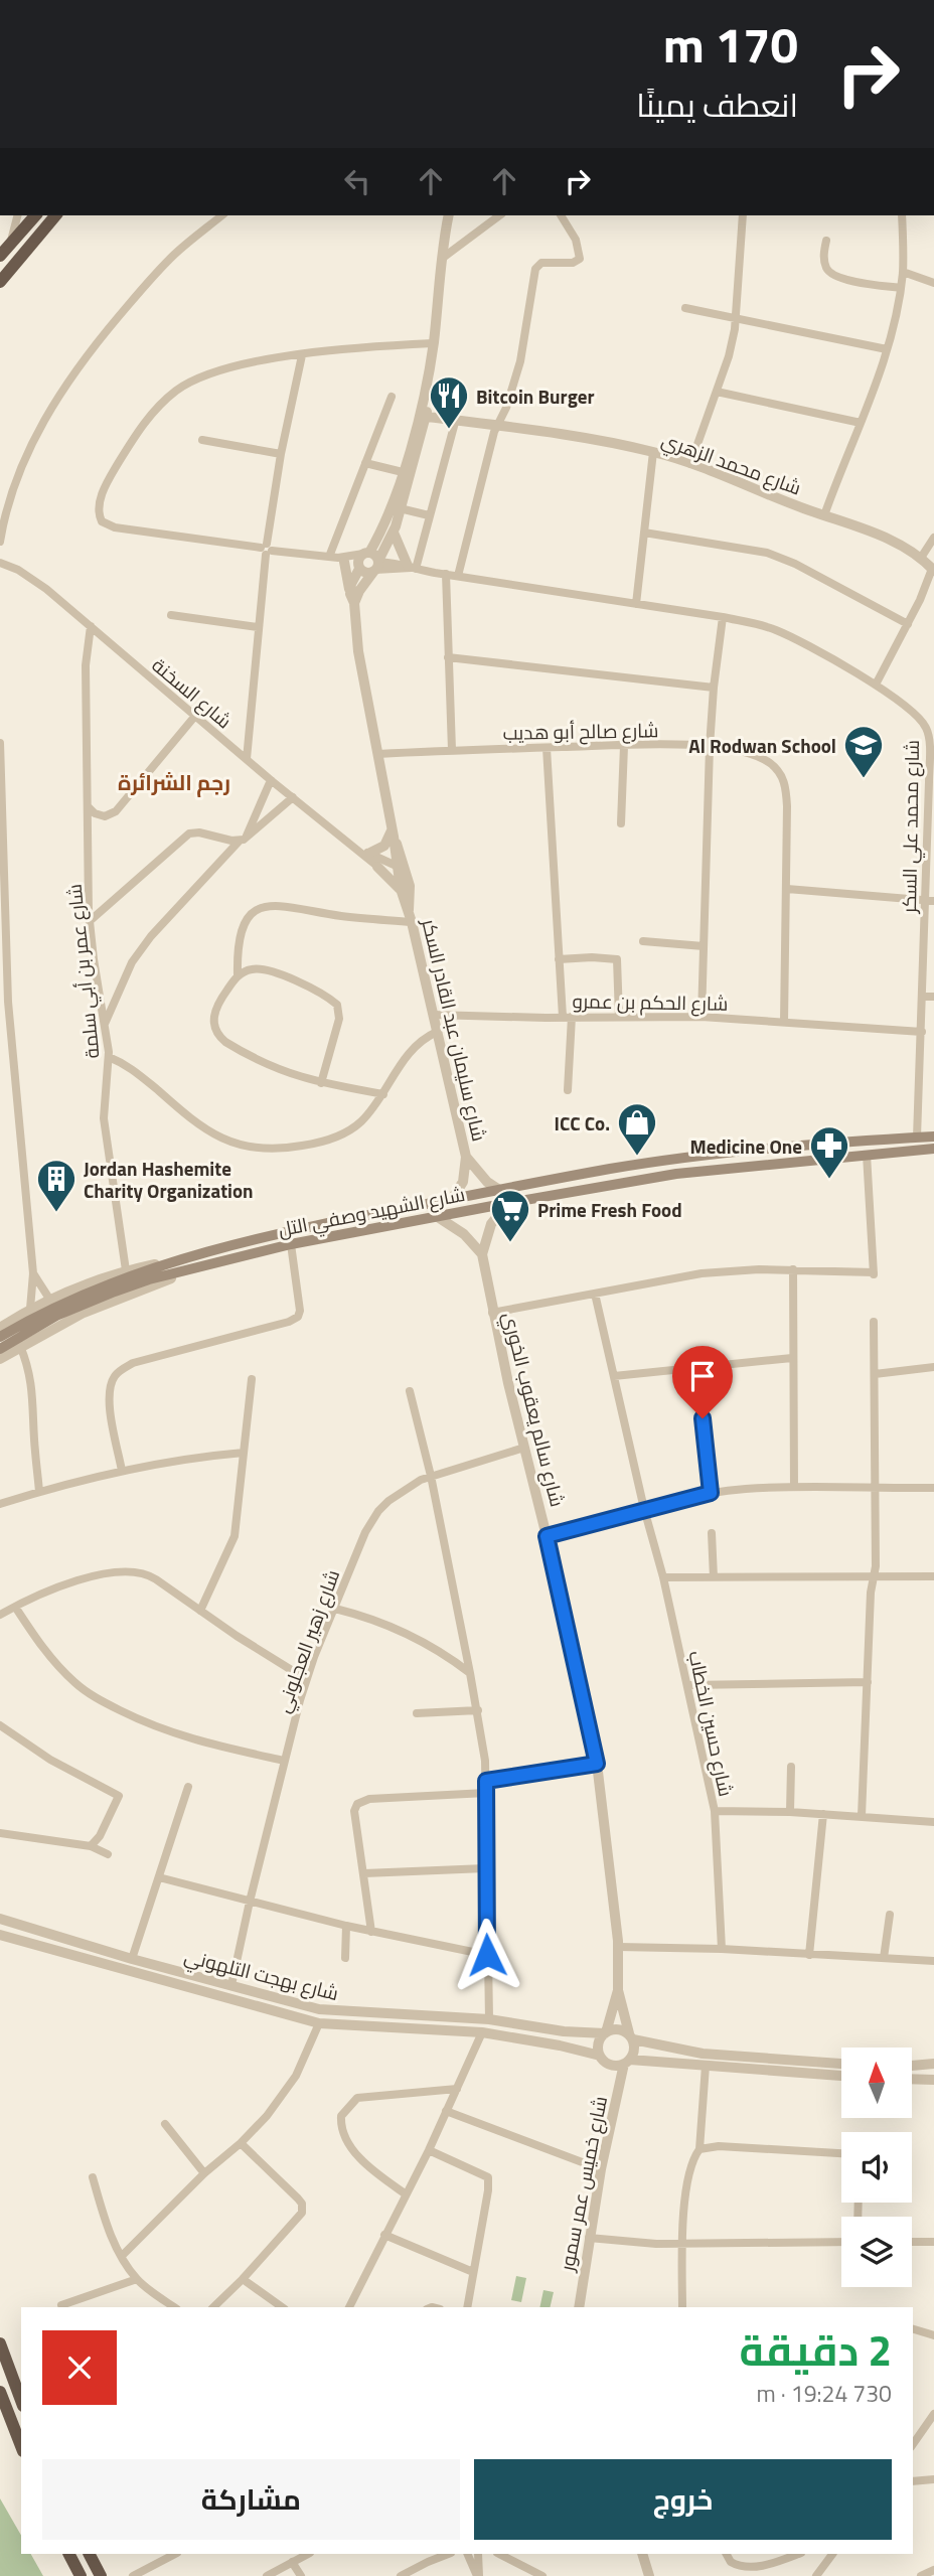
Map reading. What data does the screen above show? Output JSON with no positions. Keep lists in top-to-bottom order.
{
  "streets": {
    "main road": ["شارع الشهيد وصفي التل"],
    "street": [
      "شارع محمد الزهري",
      "شارع السخنة",
      "شارع صالح أبو هديب",
      "شارع محمد علي السكر",
      "شارع عمر بن أبي سلمة",
      "شارع الحكم بن عمرو",
      "شارع سليمان عبد القادر السكر",
      "شارع سالم يعقوب الخوري",
      "شارع زهير العجلوني",
      "شارع حسين الخطاب",
      "شارع بهجت التلهوني",
      "شارع خميس عمر سمور"
    ]
  },
  "crossings": [
    ["شارع السخنة", "شارع عمر بن أبي سلمة"],
    ["شارع السخنة", "شارع سليمان عبد القادر السكر"],
    ["شارع صالح أبو هديب", "شارع الحكم بن عمرو"],
    ["شارع صالح أبو هديب", "شارع سليمان عبد القادر السكر"],
    ["شارع محمد علي السكر", "شارع الحكم بن عمرو"],
    ["شارع محمد علي السكر", "شارع سليمان عبد القادر السكر"],
    ["شارع محمد علي السكر", "شارع الشهيد وصفي التل"],
    ["شارع سليمان عبد القادر السكر", "شارع الشهيد وصفي التل"],
    ["شارع الشهيد وصفي التل", "شارع سالم يعقوب الخوري"],
    ["شارع سالم يعقوب الخوري", "شارع زهير العجلوني"],
    ["شارع سالم يعقوب الخوري", "شارع بهجت التلهوني"],
    ["شارع سالم يعقوب الخوري", "شارع خميس عمر سمور"],
    ["شارع زهير العجلوني", "شارع بهجت التلهوني"],
    ["شارع بهجت التلهوني", "شارع خميس عمر سمور"]
  ],
  "districts": ["رجم الشرائرة"],
  "places": {
    "restaurant": ["Bitcoin Burger"],
    "school or university": ["Al Rodwan School"],
    "shop": ["ICC Co."],
    "pharmacy": ["Medicine One"],
    "building": ["Jordan Hashemite Charity Organization"],
    "supermarket": ["Prime Fresh Food"]
  },
  "north": "top",
  "page": {
    "turn": ["170 m", "انعطف يمينًا"],
    "heading": ["2 دقيقة", "730 m · 19:24"],
    "buttons": ["خروج", "مشاركة"]
  }
}
